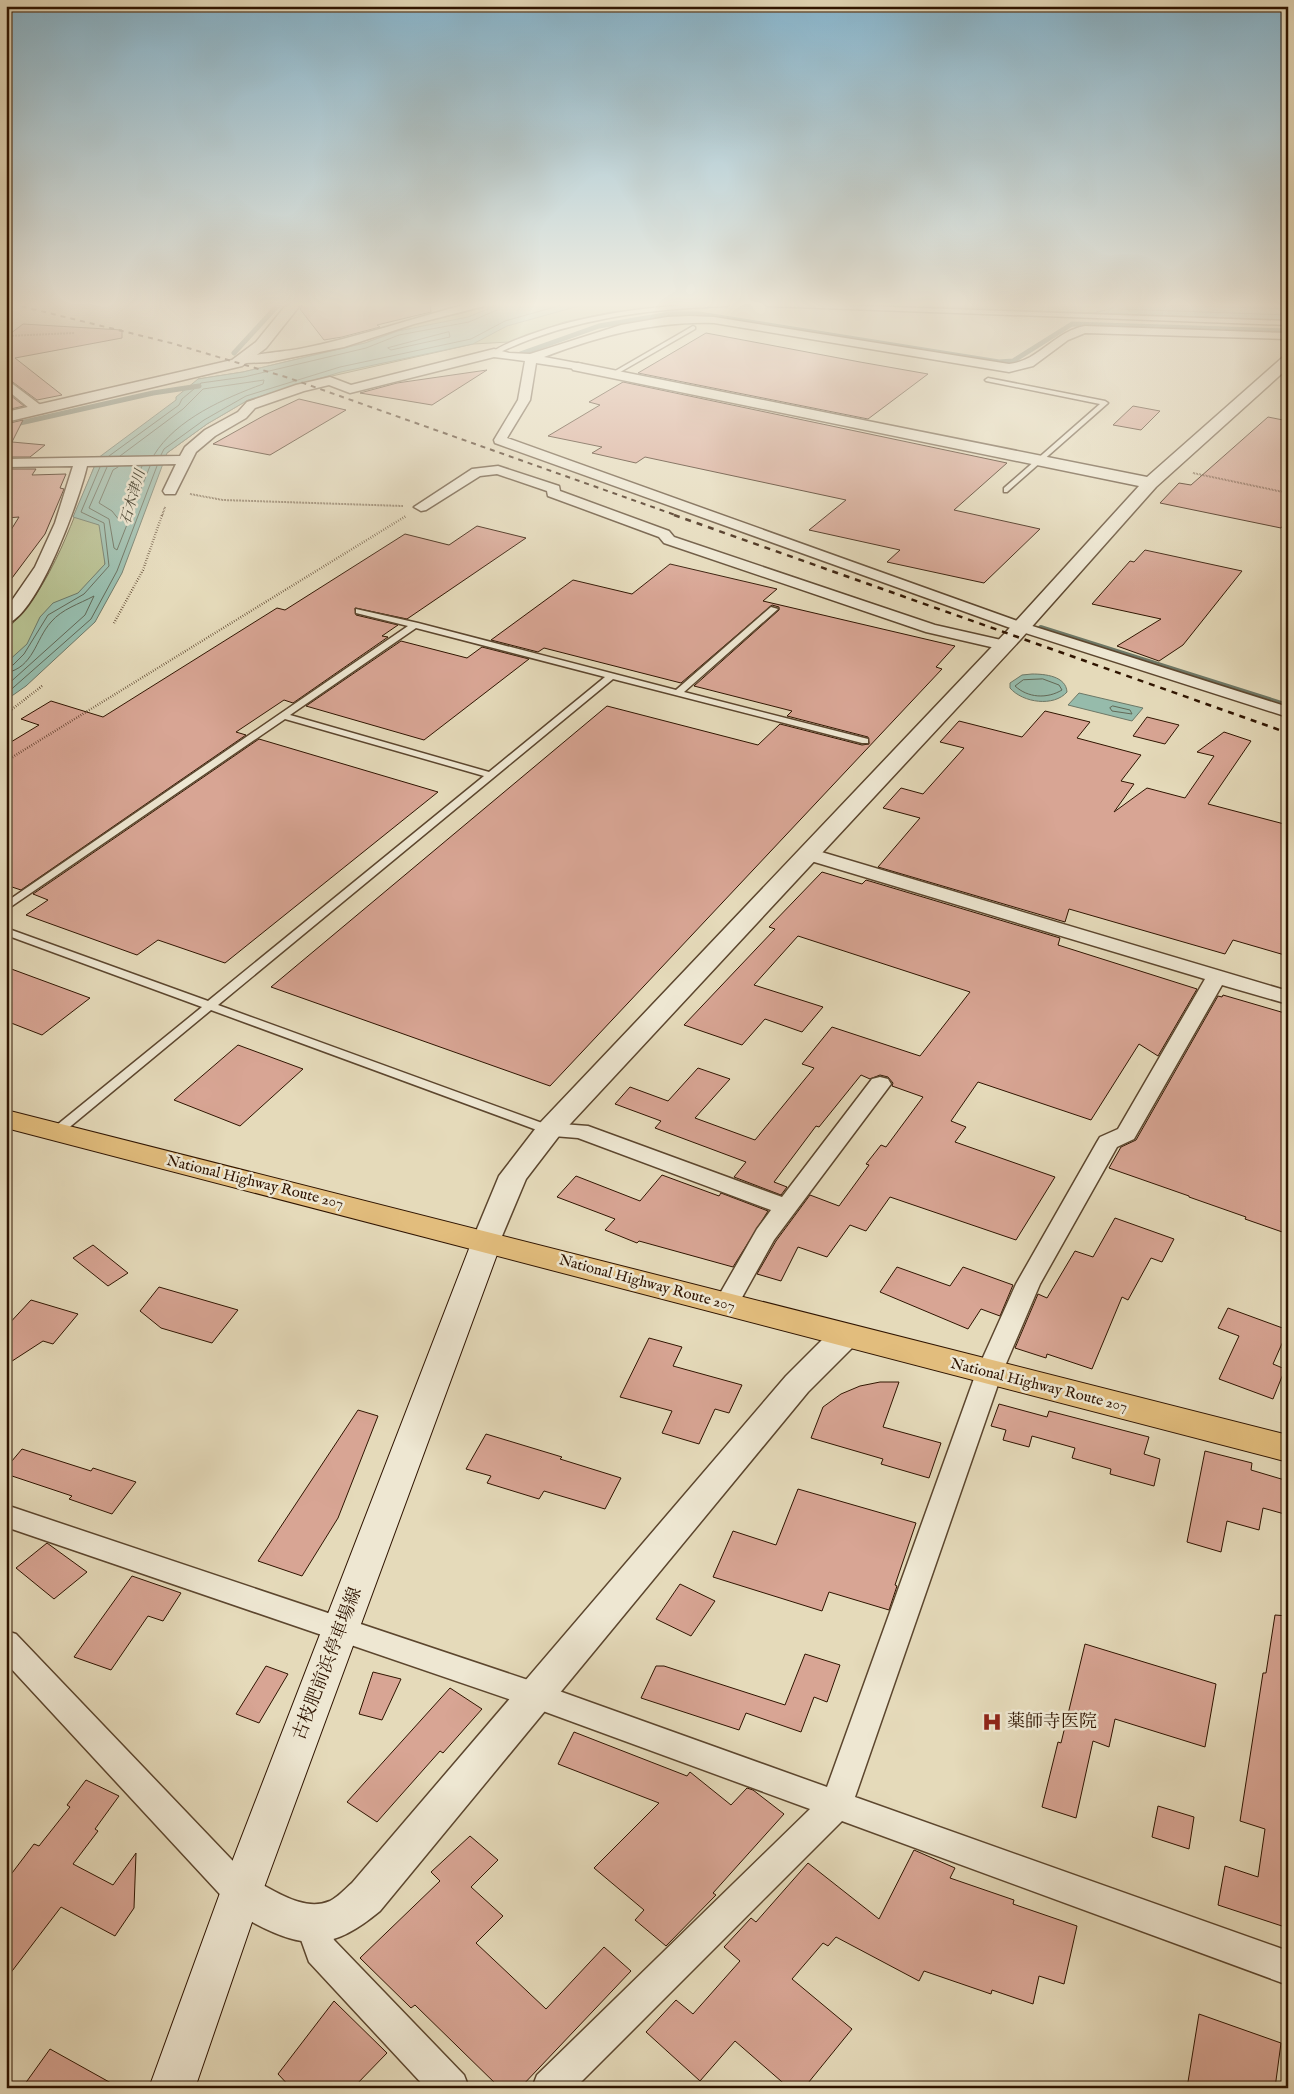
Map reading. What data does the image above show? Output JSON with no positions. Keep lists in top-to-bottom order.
{
  "streets": {
    "highway": ["National Highway Route 207"],
    "main road": ["古枝肥前浜停車場線"]
  },
  "crossings": [
    ["National Highway Route 207", "古枝肥前浜停車場線"]
  ],
  "water": ["石木津川"],
  "places": {
    "hospital": ["薬師寺医院"]
  }
}
